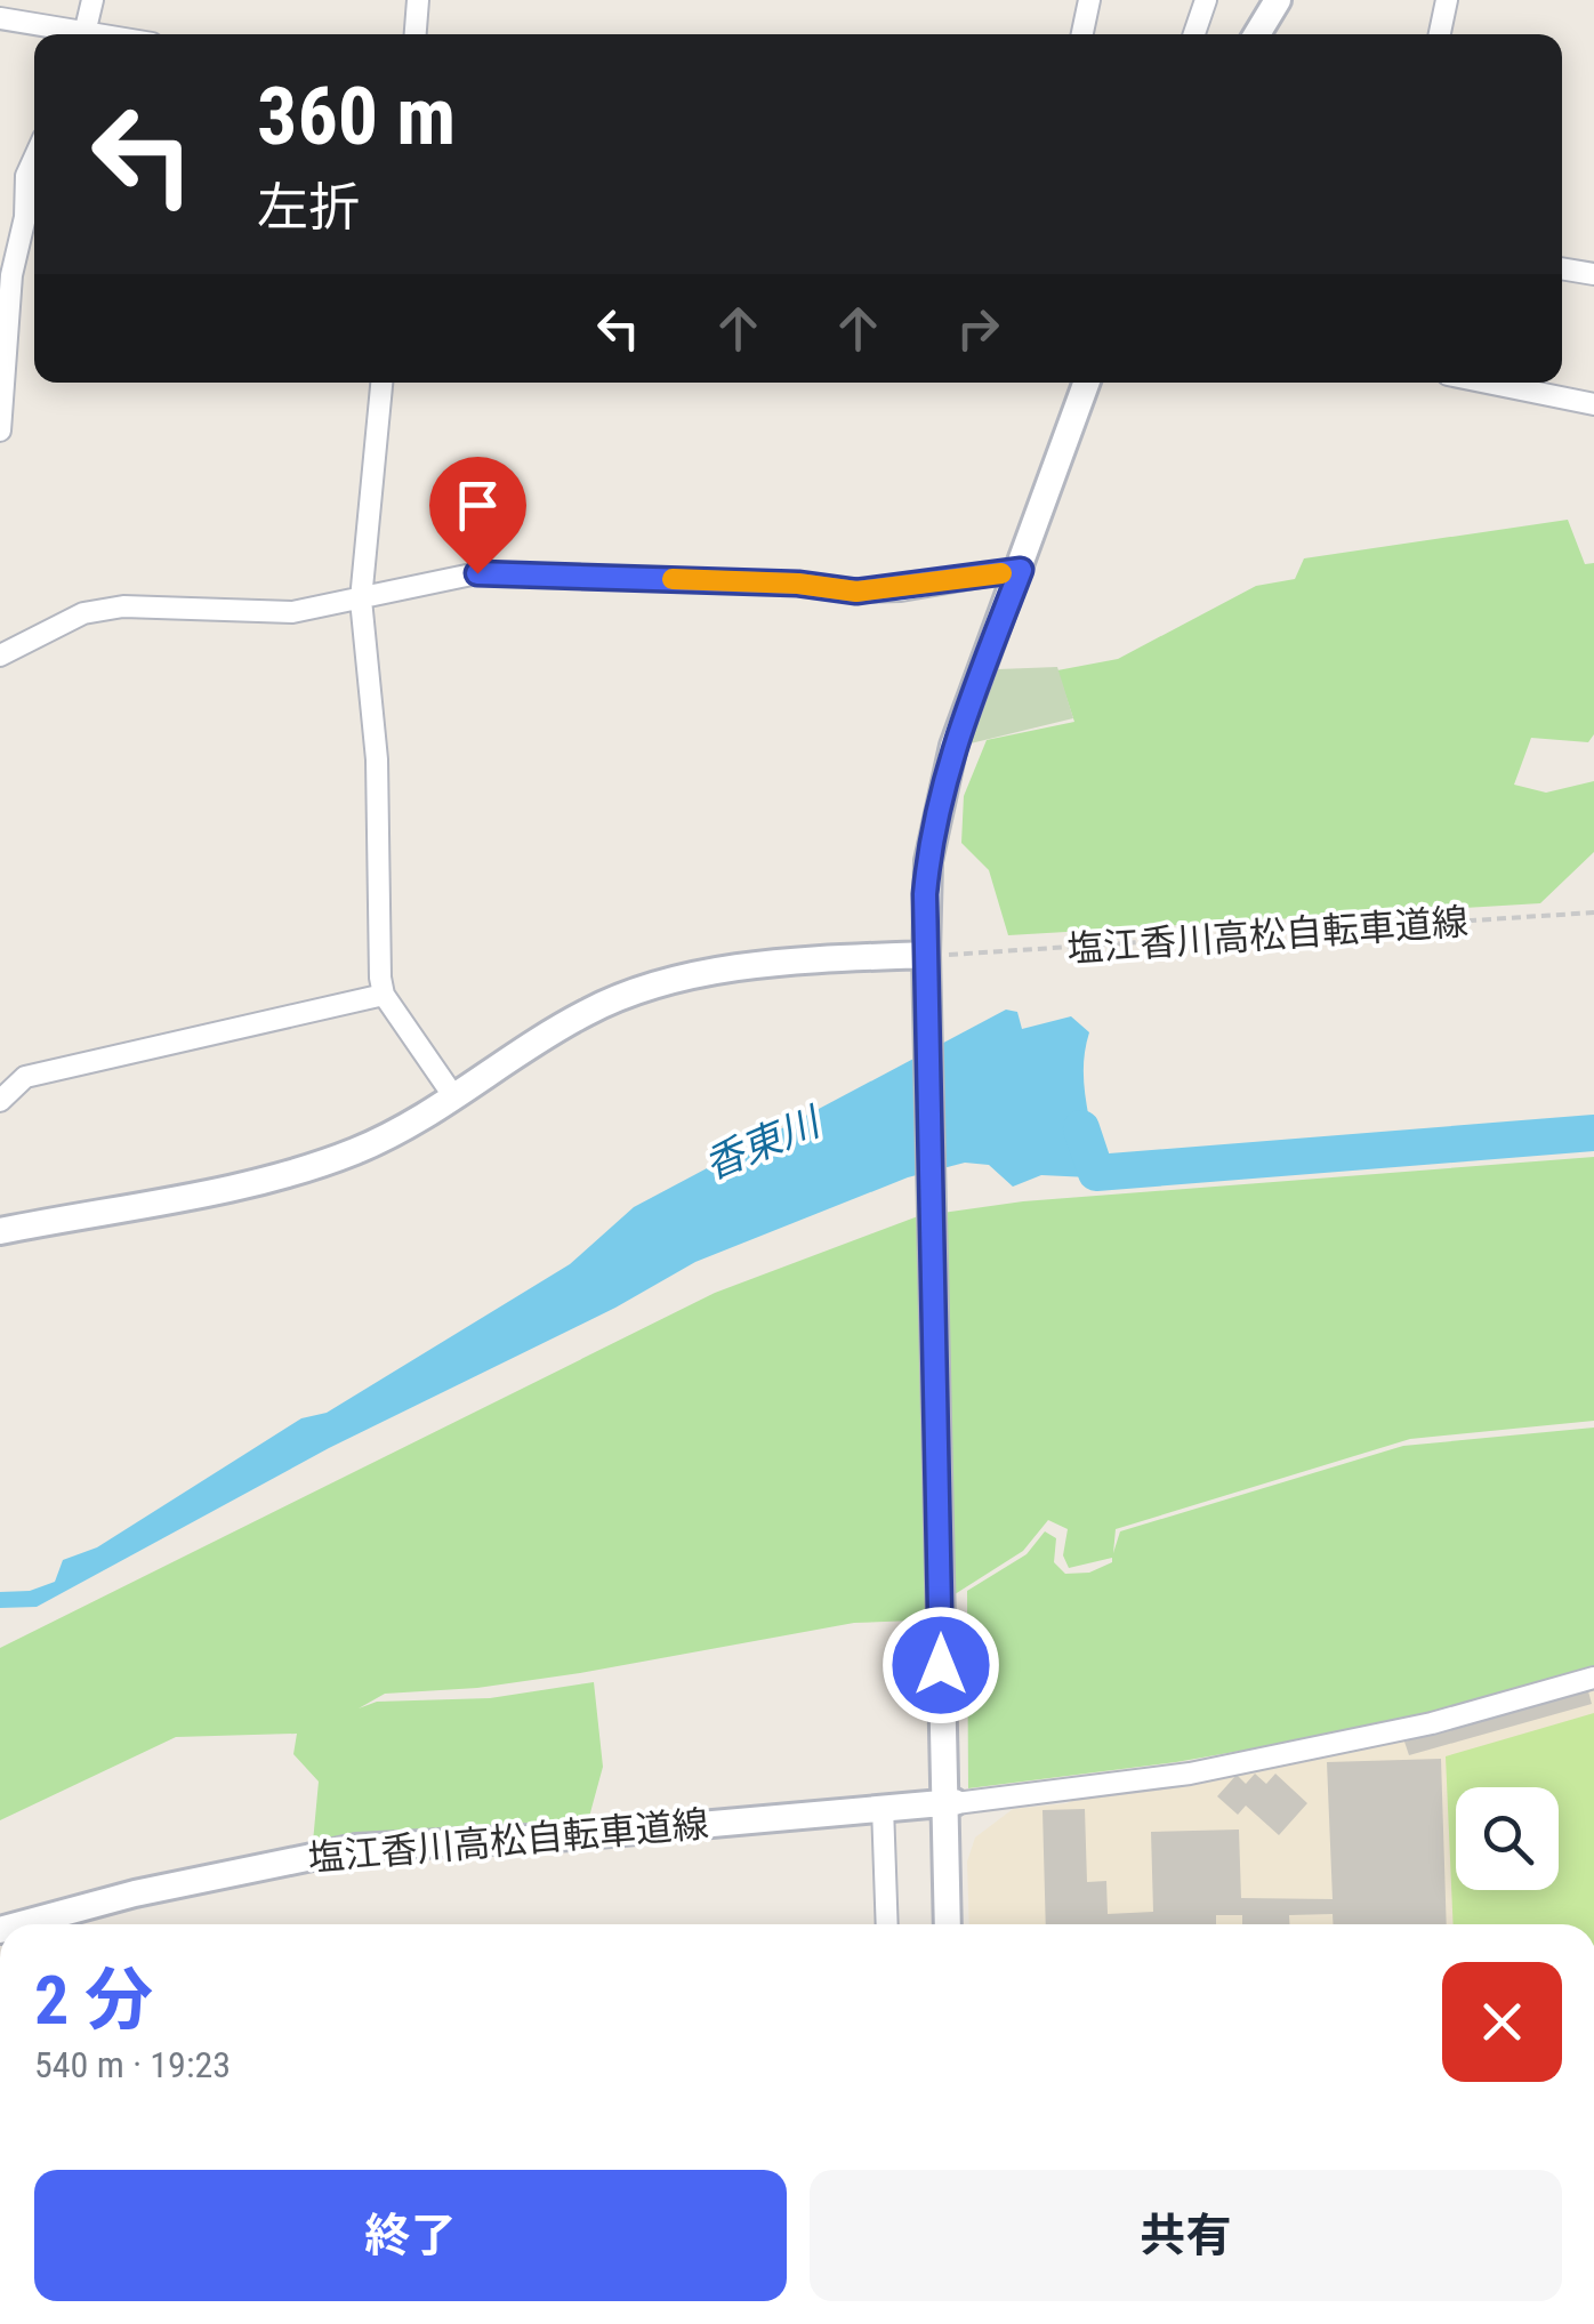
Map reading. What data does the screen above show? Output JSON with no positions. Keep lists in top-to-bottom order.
{
  "streets": {
    "main road": ["塩江香川高松自転車道線"]
  },
  "water": ["香東川"],
  "page": {
    "turn": ["360 m", "左折"],
    "heading": ["2 分", "540 m · 19:23"],
    "buttons": ["終了", "共有"]
  }
}
